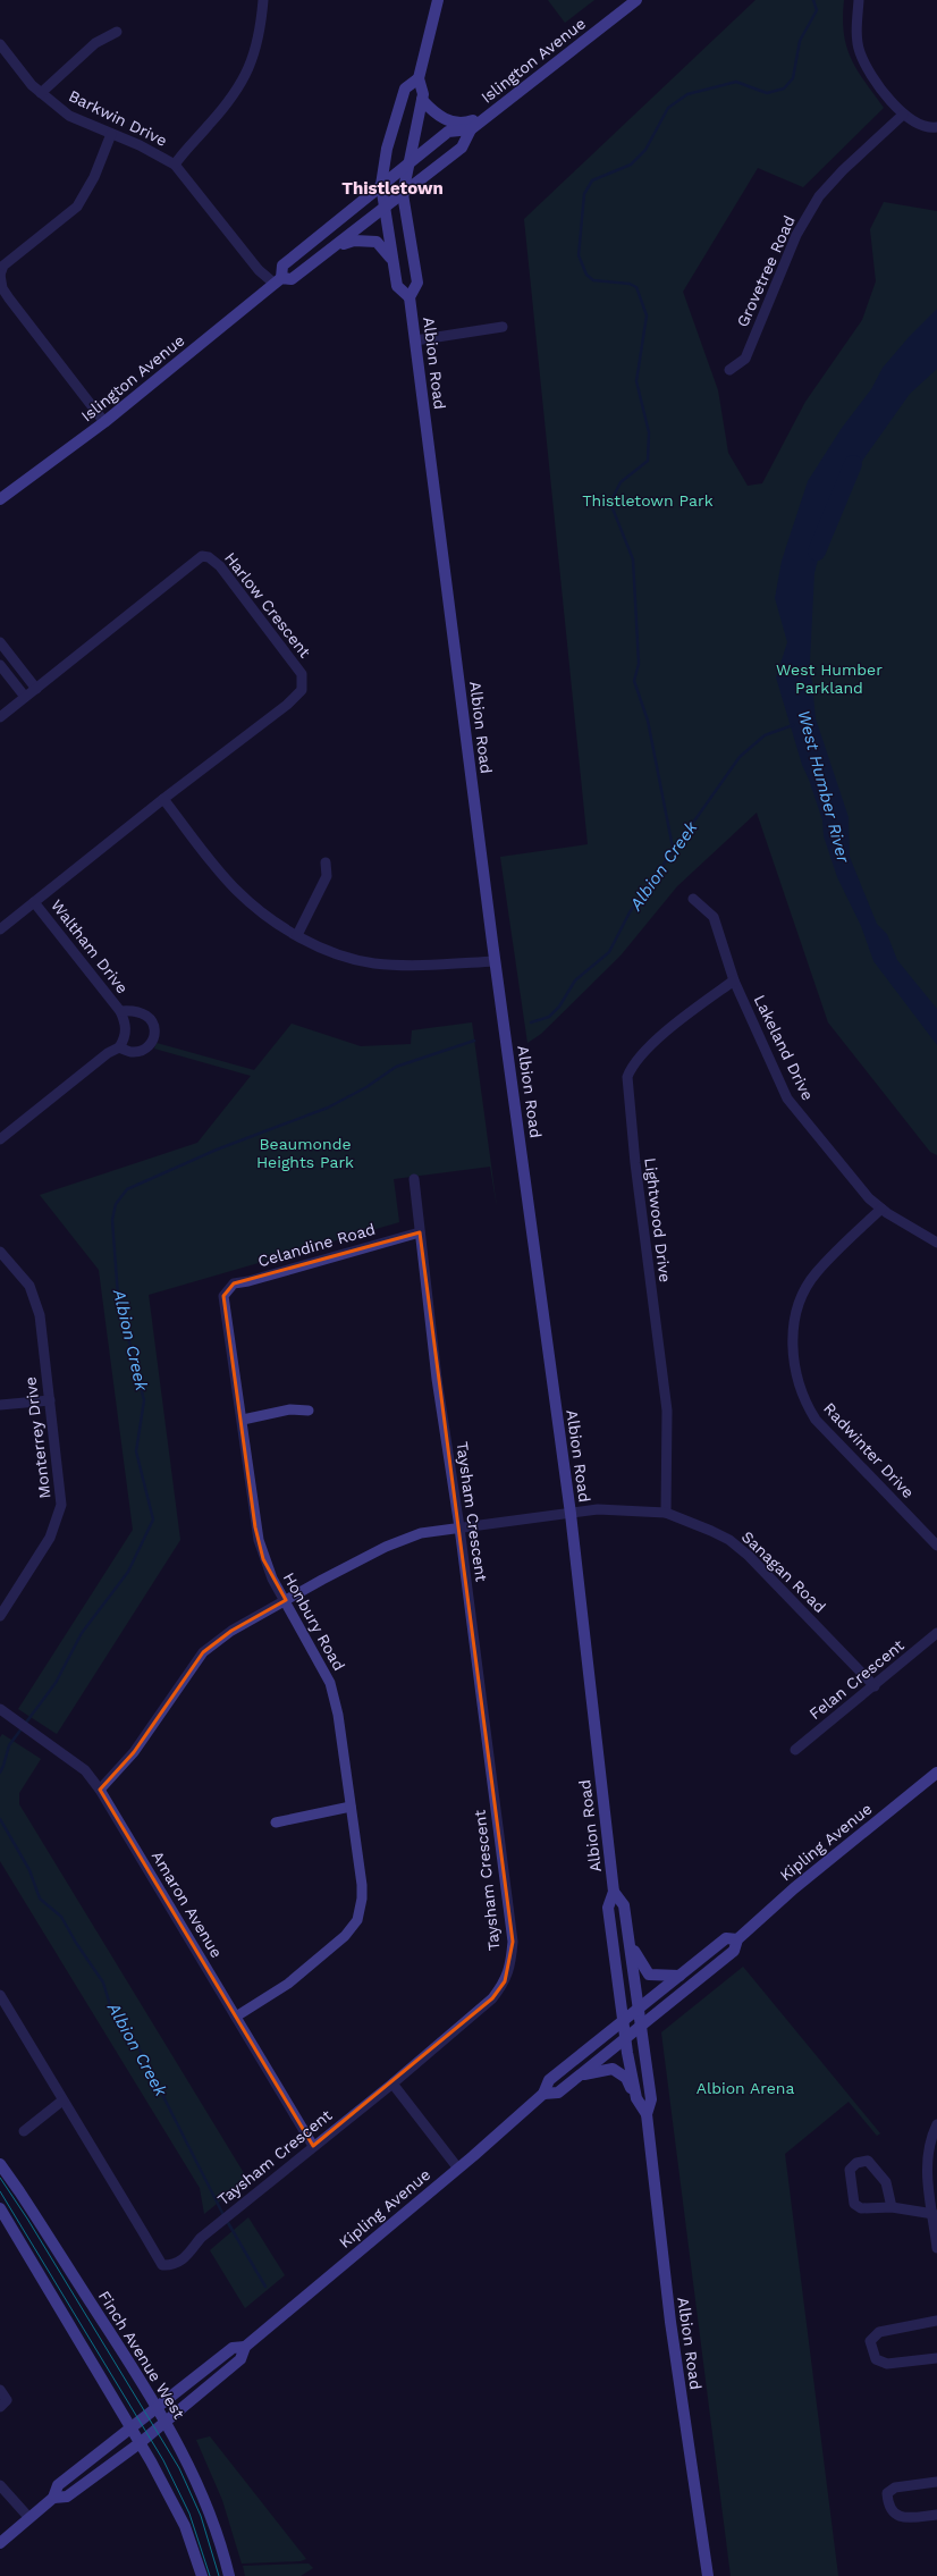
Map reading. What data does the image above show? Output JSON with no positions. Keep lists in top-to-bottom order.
{
  "streets": {
    "main road": [
      "Islington Avenue",
      "Albion Road",
      "Kipling Avenue",
      "Finch Avenue West"
    ],
    "street": [
      "Barkwin Drive",
      "Grovetree Road",
      "Harlow Crescent",
      "Waltham Drive",
      "Lakeland Drive",
      "Lightwood Drive",
      "Celandine Road",
      "Monterrey Drive",
      "Radwinter Drive",
      "Taysham Crescent",
      "Sanagan Road",
      "Honbury Road",
      "Felan Crescent",
      "Amaron Avenue"
    ]
  },
  "crossings": [
    ["Islington Avenue", "Barkwin Drive"],
    ["Islington Avenue", "Albion Road"],
    ["Albion Road", "Sanagan Road"],
    ["Albion Road", "Kipling Avenue"],
    ["Harlow Crescent", "Waltham Drive"],
    ["Lakeland Drive", "Lightwood Drive"],
    ["Lakeland Drive", "Radwinter Drive"],
    ["Lightwood Drive", "Sanagan Road"],
    ["Celandine Road", "Taysham Crescent"],
    ["Celandine Road", "Honbury Road"],
    ["Taysham Crescent", "Sanagan Road"],
    ["Taysham Crescent", "Amaron Avenue"],
    ["Sanagan Road", "Honbury Road"],
    ["Sanagan Road", "Felan Crescent"],
    ["Sanagan Road", "Amaron Avenue"],
    ["Honbury Road", "Amaron Avenue"],
    ["Kipling Avenue", "Finch Avenue West"]
  ],
  "districts": ["Thistletown"],
  "water": ["West Humber River", "Albion Creek"],
  "parks": [
    "Thistletown Park",
    "West Humber Parkland",
    "Beaumonde Heights Park",
    "Albion Arena"
  ]
}
